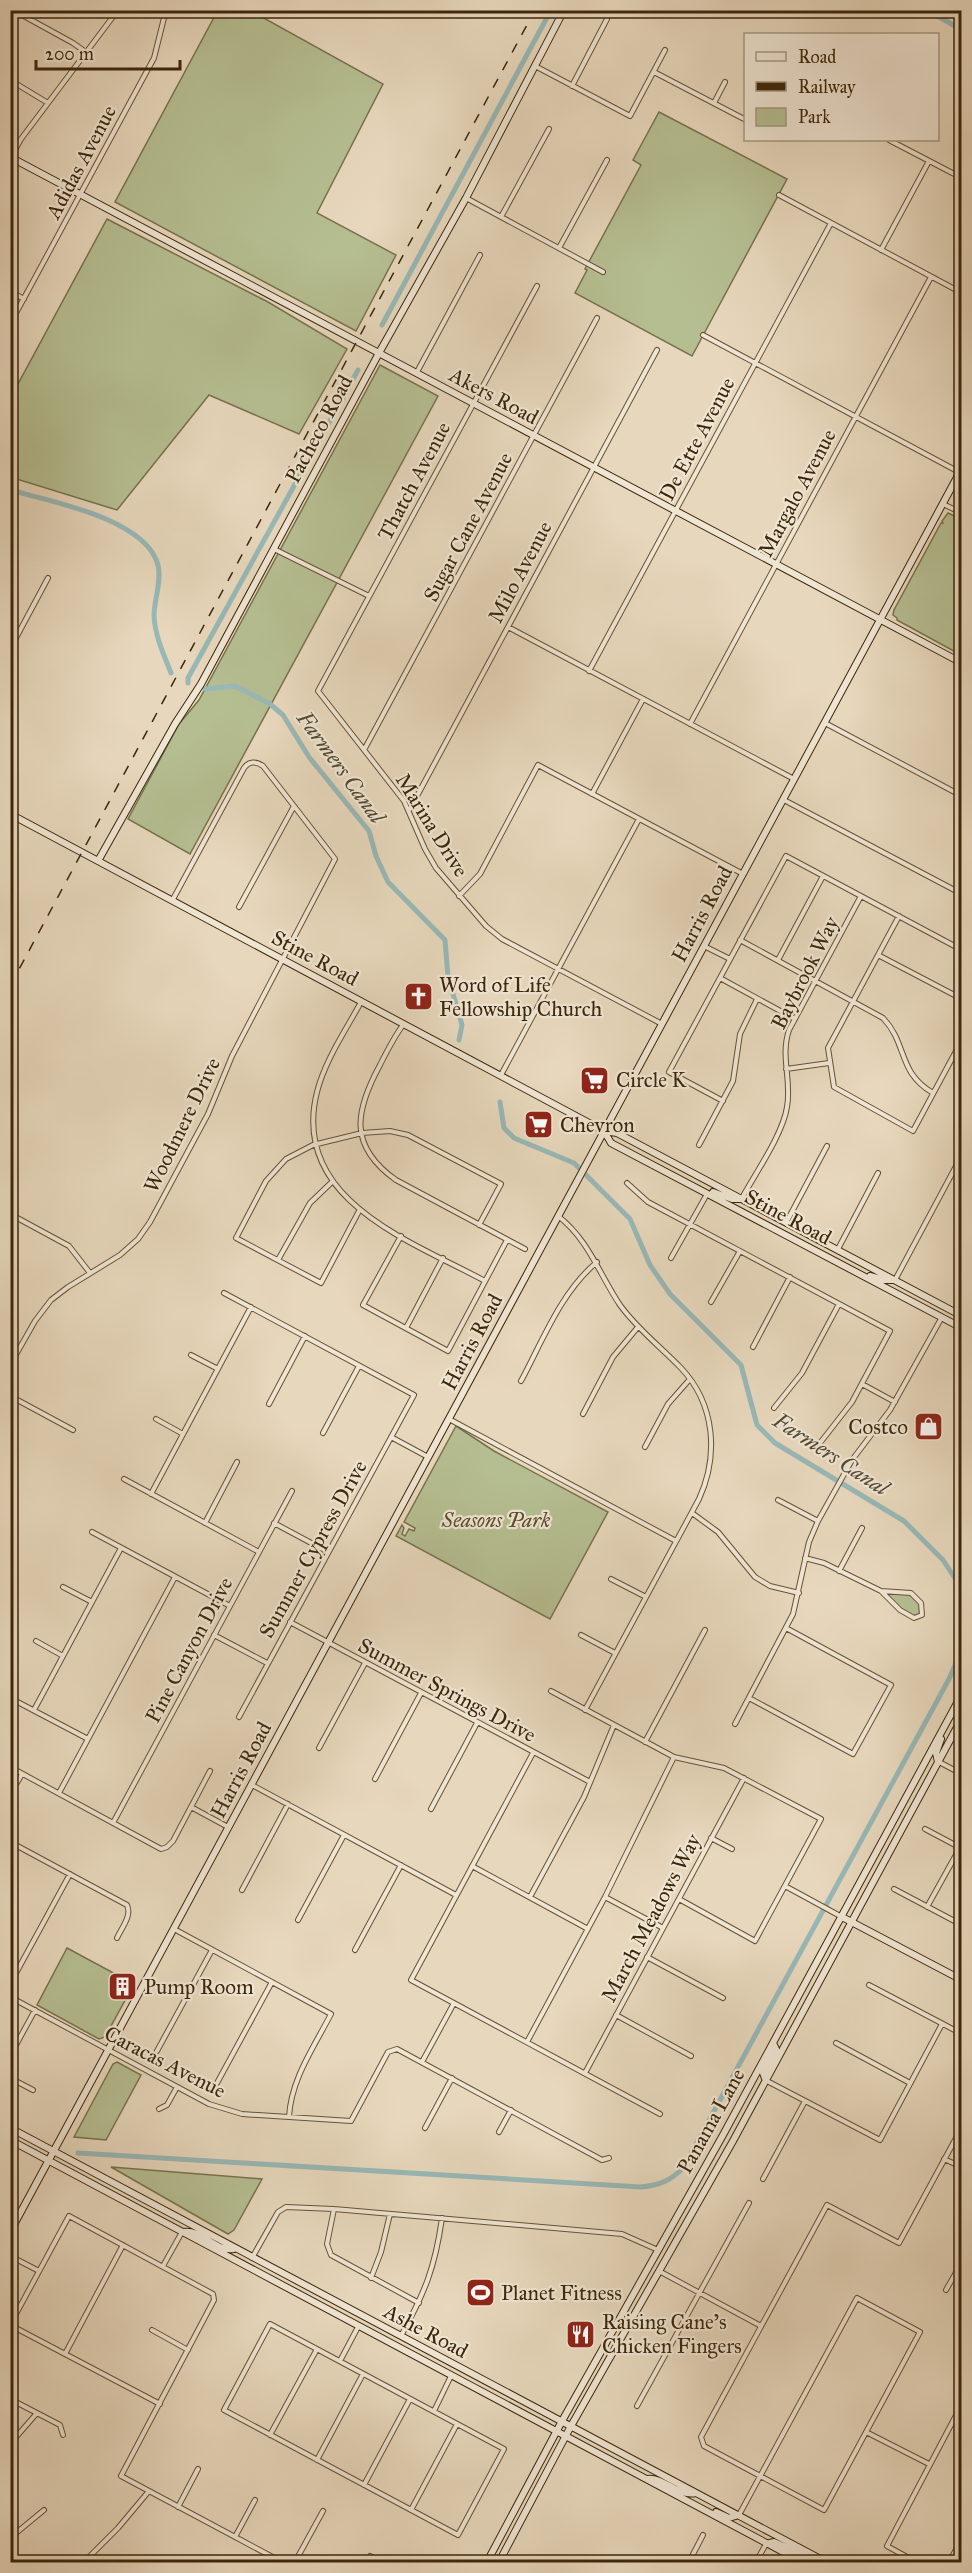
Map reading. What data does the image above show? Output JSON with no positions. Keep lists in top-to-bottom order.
{
  "streets": {
    "street": [
      "Adidas Avenue",
      "Akers Road",
      "Pacheco Road",
      "De Ette Avenue",
      "Thatch Avenue",
      "Margalo Avenue",
      "Sugar Cane Avenue",
      "Milo Avenue",
      "Marina Drive",
      "Harris Road",
      "Stine Road",
      "Baybrook Way",
      "Woodmere Drive",
      "Summer Cypress Drive",
      "Pine Canyon Drive",
      "Summer Springs Drive",
      "March Meadows Way",
      "Caracas Avenue",
      "Panama Lane",
      "Ashe Road"
    ]
  },
  "crossings": [
    ["Adidas Avenue", "Akers Road"],
    ["Akers Road", "Pacheco Road"],
    ["Akers Road", "De Ette Avenue"],
    ["Akers Road", "Thatch Avenue"],
    ["Akers Road", "Margalo Avenue"],
    ["Akers Road", "Sugar Cane Avenue"],
    ["Akers Road", "Milo Avenue"],
    ["Akers Road", "Harris Road"],
    ["Pacheco Road", "Stine Road"],
    ["Thatch Avenue", "Marina Drive"],
    ["Sugar Cane Avenue", "Marina Drive"],
    ["Milo Avenue", "Marina Drive"],
    ["Marina Drive", "Harris Road"],
    ["Harris Road", "Stine Road"],
    ["Harris Road", "Summer Springs Drive"],
    ["Harris Road", "Caracas Avenue"],
    ["Harris Road", "Ashe Road"],
    ["Stine Road", "Baybrook Way"],
    ["Stine Road", "Woodmere Drive"],
    ["Summer Cypress Drive", "Summer Springs Drive"],
    ["Panama Lane", "Ashe Road"]
  ],
  "water": ["Farmers Canal"],
  "parks": ["Seasons Park"],
  "places": {
    "church": ["Word of Life Fellowship Church"],
    "supermarket": ["Circle K", "Chevron"],
    "shop": ["Costco"],
    "building": ["Pump Room"],
    "sports": ["Planet Fitness"],
    "restaurant": ["Raising Cane's Chicken Fingers"]
  },
  "legend": ["Road", "Railway", "Park"],
  "scale_bar": "200 m"
}
